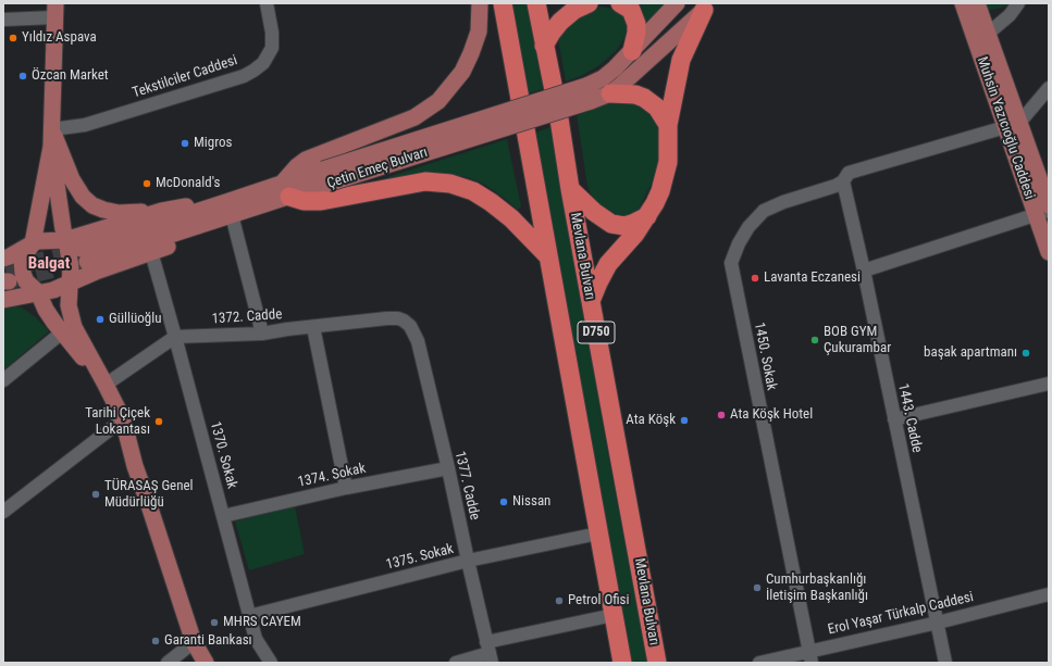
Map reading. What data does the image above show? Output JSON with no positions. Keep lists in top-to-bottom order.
{
  "streets": {
    "highway": ["Mevlana Bulvarı", "D750"],
    "main road": ["Muhsin Yazıcıoğlu Caddesi", "Çetin Emeç Bulvarı"],
    "street": [
      "Tekstilciler Caddesi",
      "1372. Cadde",
      "1450. Sokak",
      "1443. Cadde",
      "1370. Sokak",
      "1374. Sokak",
      "1377. Cadde",
      "1375. Sokak",
      "Erol Yaşar Türkalp Caddesi"
    ]
  },
  "crossings": [
    ["Muhsin Yazıcıoğlu Caddesi", "1450. Sokak"],
    ["Çetin Emeç Bulvarı", "1370. Sokak"],
    ["1372. Cadde", "1370. Sokak"],
    ["1372. Cadde", "1377. Cadde"],
    ["1450. Sokak", "1443. Cadde"],
    ["1450. Sokak", "Erol Yaşar Türkalp Caddesi"],
    ["1443. Cadde", "Erol Yaşar Türkalp Caddesi"],
    ["1370. Sokak", "1374. Sokak"],
    ["1370. Sokak", "1375. Sokak"],
    ["1374. Sokak", "1377. Cadde"],
    ["1377. Cadde", "1375. Sokak"]
  ],
  "districts": ["Balgat"],
  "places": [
    "Yıldız Aspava",
    "Özcan Market",
    "Migros",
    "McDonald's",
    "Lavanta Eczanesi",
    "Güllüoğlu",
    "BOB GYM Çukurambar",
    "başak apartmanı",
    "Ata Köşk Hotel",
    "Ata Köşk",
    "Tarihi Çiçek Lokantası",
    "TÜRASAŞ Genel Müdürlüğü",
    "Nissan",
    "Cumhurbaşkanlığı İletişim Başkanlığı",
    "Petrol Ofisi",
    "MHRS CAYEM",
    "Garanti Bankası"
  ]
}
